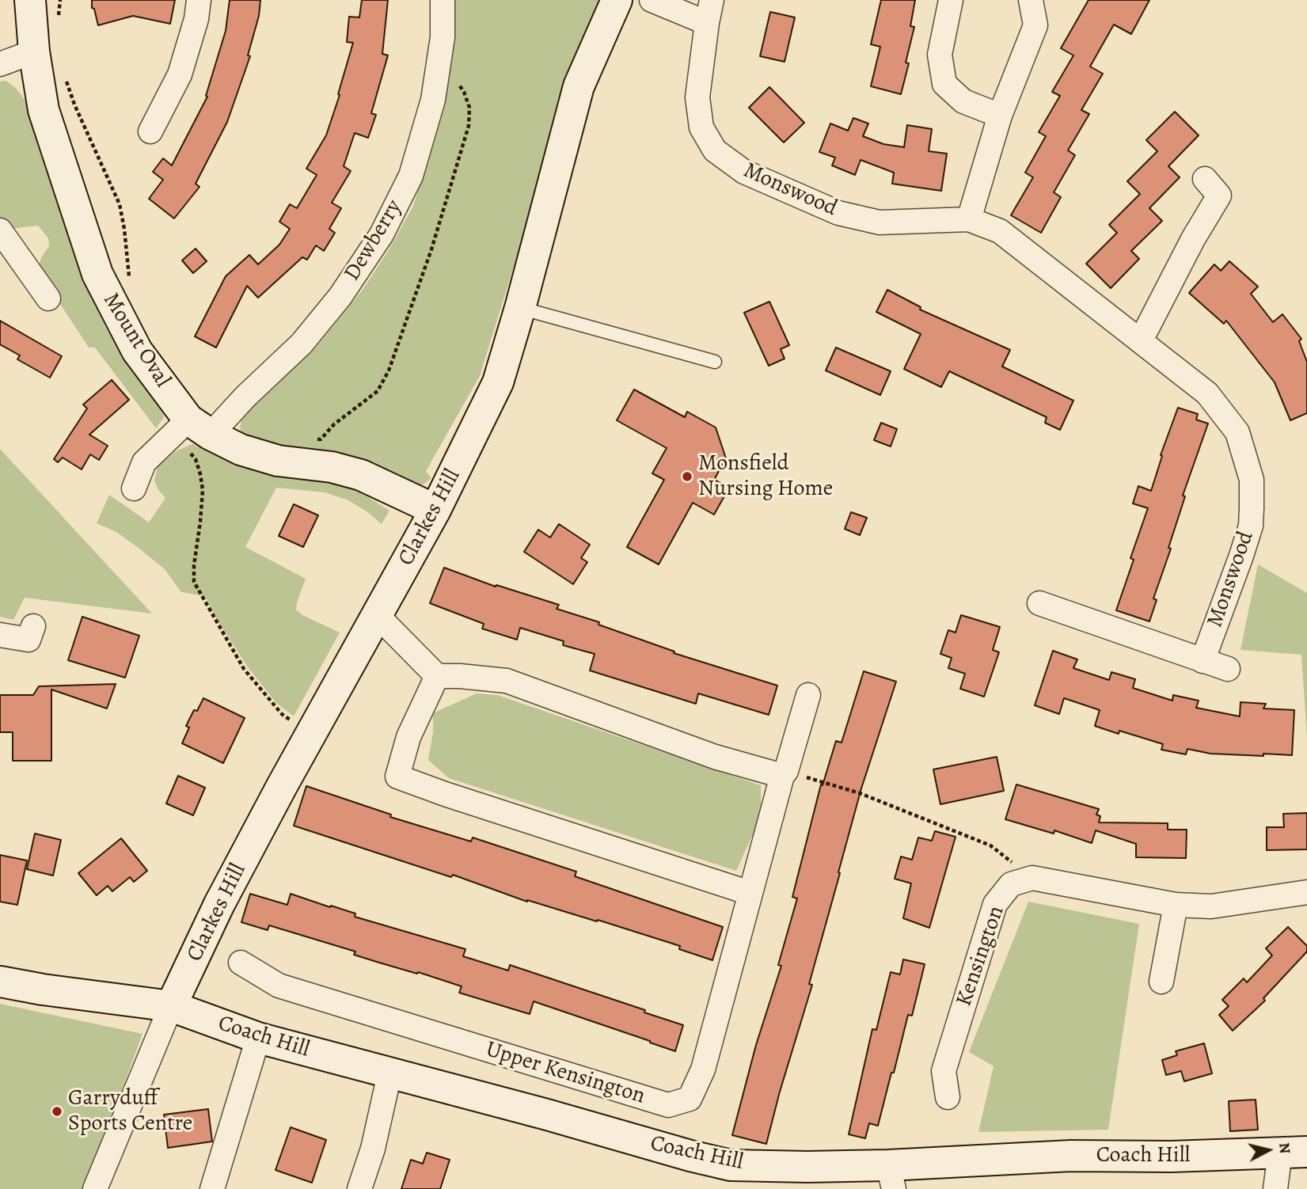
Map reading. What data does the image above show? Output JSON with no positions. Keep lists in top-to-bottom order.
{
  "streets": {
    "street": [
      "Monswood",
      "Dewberry",
      "Mount Oval",
      "Clarkes Hill",
      "Kensington",
      "Coach Hill",
      "Upper Kensington"
    ]
  },
  "crossings": [
    ["Dewberry", "Mount Oval"],
    ["Mount Oval", "Clarkes Hill"],
    ["Clarkes Hill", "Coach Hill"]
  ],
  "places": ["Monsfield Nursing Home", "Garryduff Sports Centre"],
  "north": "right"
}
